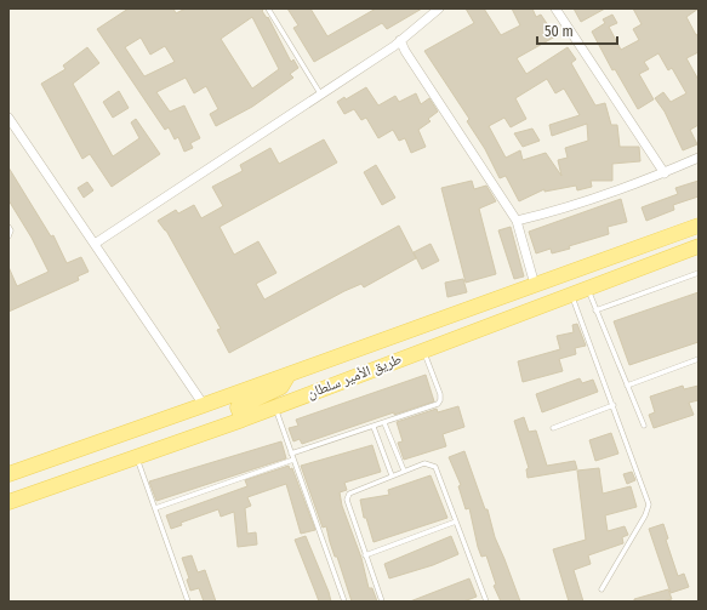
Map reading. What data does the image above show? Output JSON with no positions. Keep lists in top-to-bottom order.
{
  "streets": {
    "main road": ["طريق الأمير سلطان"]
  },
  "scale_bar": "50 m"
}
